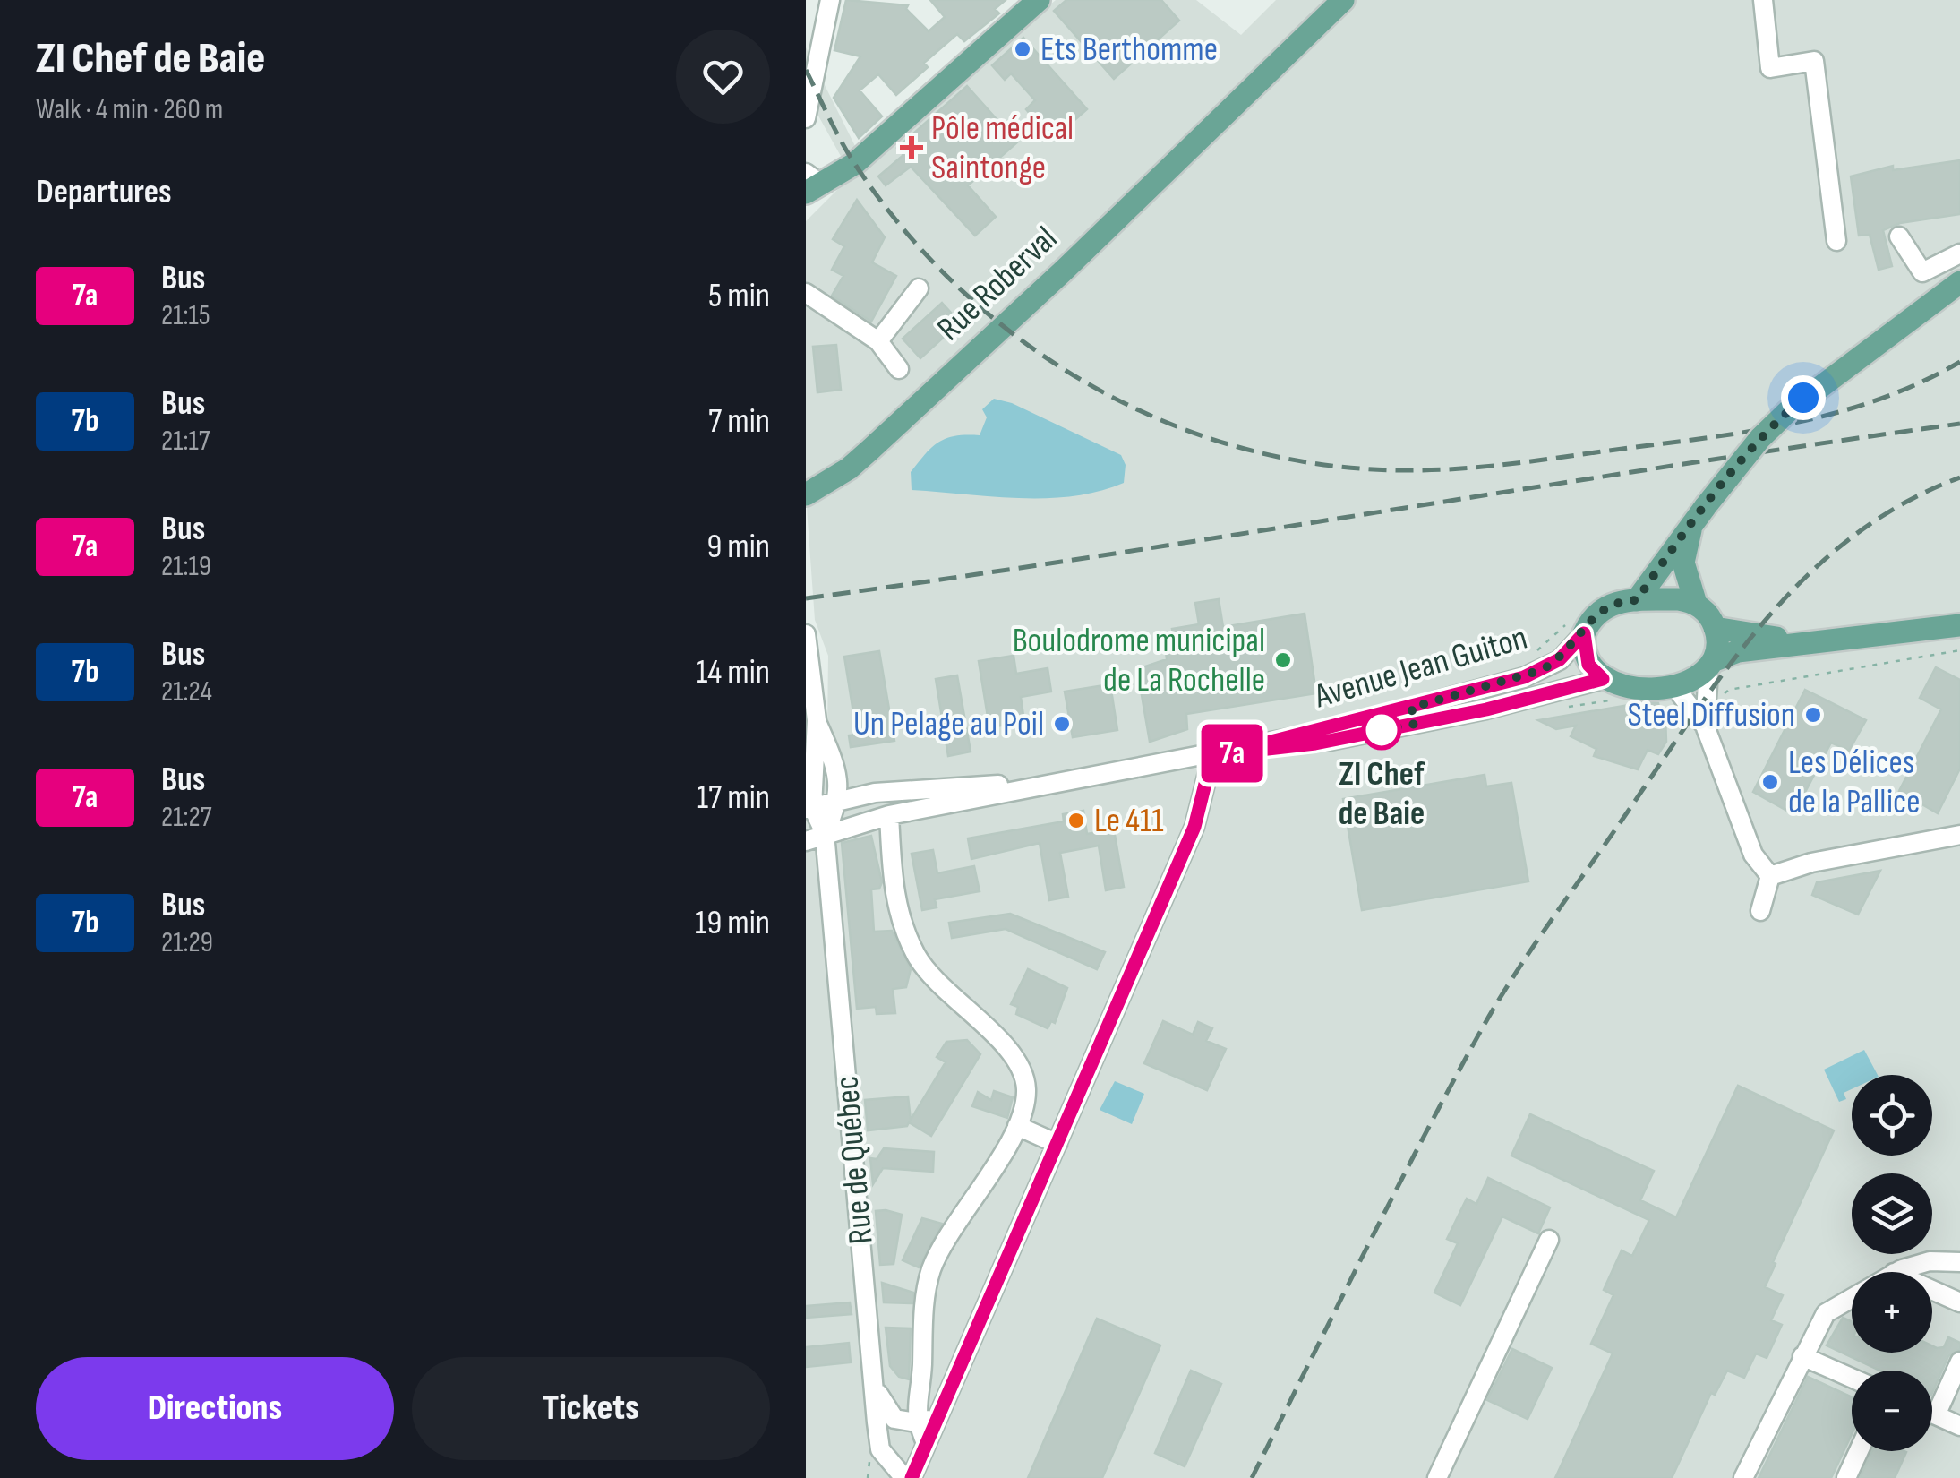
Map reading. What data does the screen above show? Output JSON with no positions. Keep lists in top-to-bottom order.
{
  "streets": {
    "main road": ["Rue Roberval"],
    "street": ["Avenue Jean Guiton", "Rue de Québec"]
  },
  "crossings": [
    ["Avenue Jean Guiton", "Rue de Québec"]
  ],
  "places": {
    "other": [
      "Ets Berthomme",
      "Boulodrome municipal de La Rochelle",
      "Steel Diffusion",
      "Un Pelage au Poil",
      "ZI Chef de Baie",
      "Les Délices de la Pallice",
      "Le 411"
    ],
    "health": ["Pôle médical Saintonge"]
  },
  "lines": ["bus line 7a"],
  "page": {
    "heading": [
      ["ZI Chef de Baie", "Walk · 4 min · 260 m"],
      "Departures"
    ],
    "on_map": "7a",
    "list": [
      {
        "mark": "7a",
        "name": "Bus",
        "note": "21:15",
        "value": "5 min"
      },
      {
        "mark": "7b",
        "name": "Bus",
        "note": "21:17",
        "value": "7 min"
      },
      {
        "mark": "7a",
        "name": "Bus",
        "note": "21:19",
        "value": "9 min"
      },
      {
        "mark": "7b",
        "name": "Bus",
        "note": "21:24",
        "value": "14 min"
      },
      {
        "mark": "7a",
        "name": "Bus",
        "note": "21:27",
        "value": "17 min"
      },
      {
        "mark": "7b",
        "name": "Bus",
        "note": "21:29",
        "value": "19 min"
      }
    ],
    "map_buttons": ["+", "−"],
    "buttons": ["Directions", "Tickets"]
  }
}
